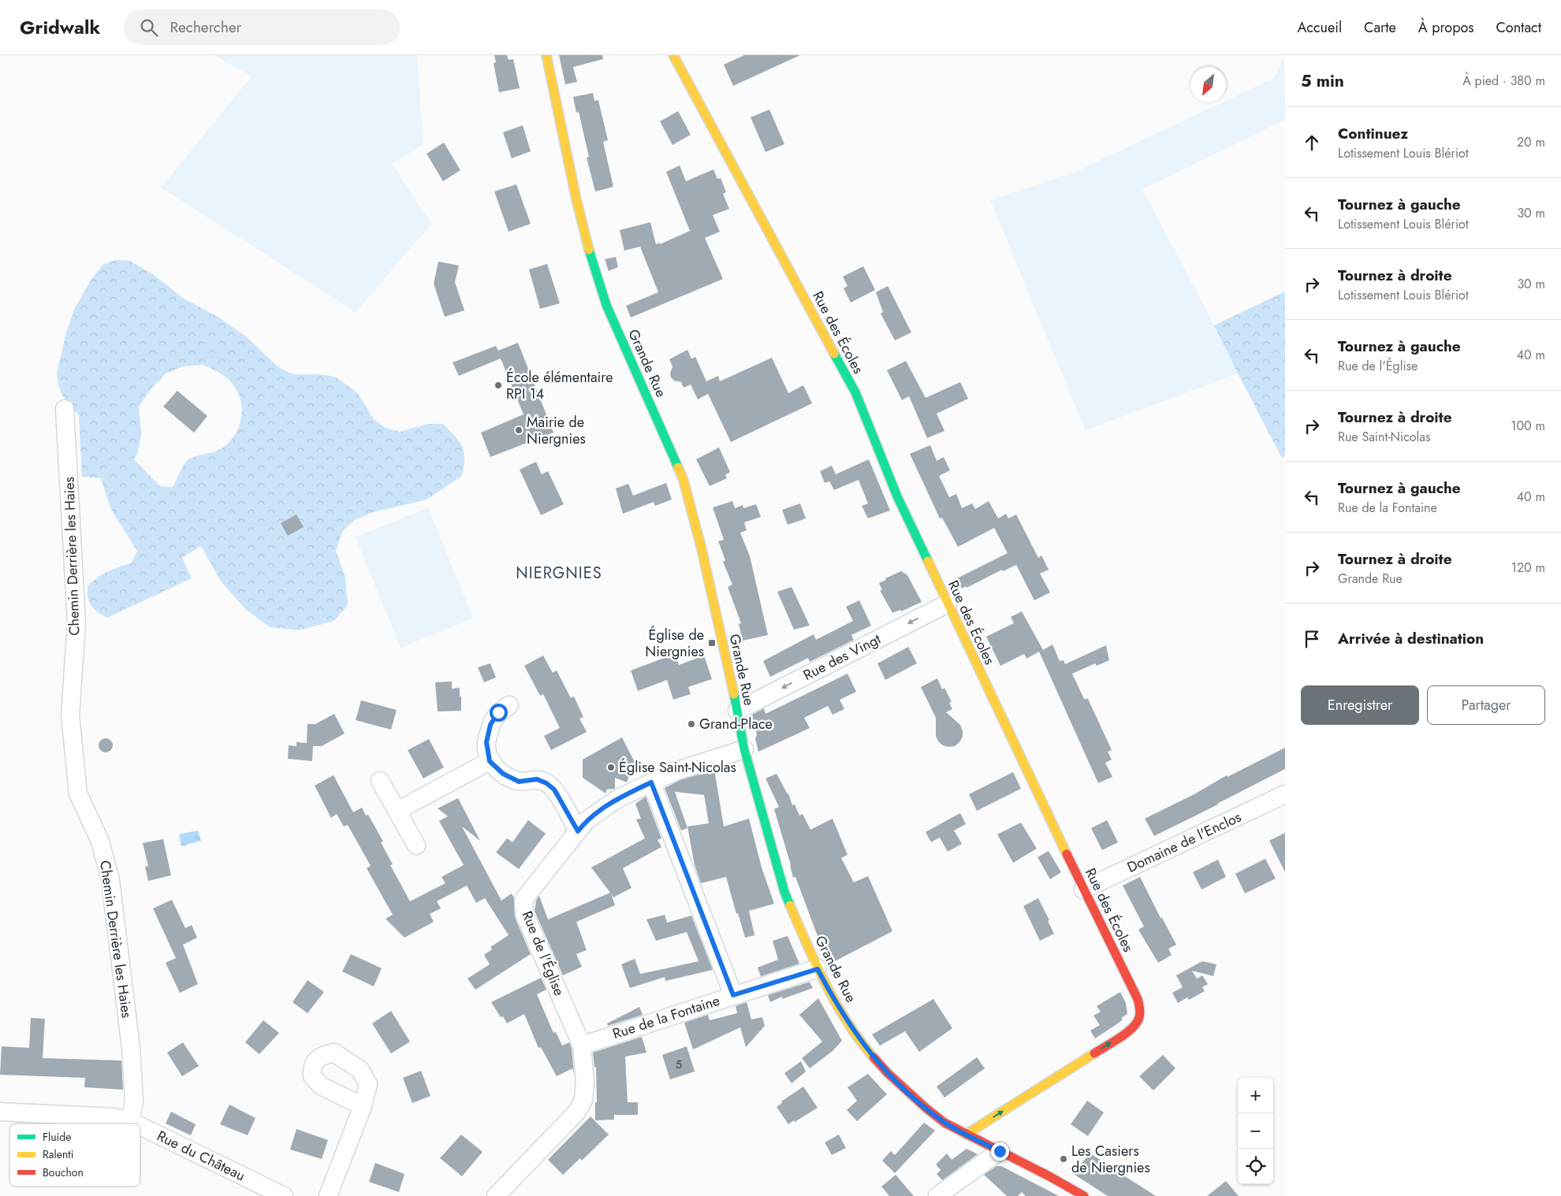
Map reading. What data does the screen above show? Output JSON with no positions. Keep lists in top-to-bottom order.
{
  "streets": {
    "street": [
      "Rue des Écoles",
      "Grande Rue",
      "Chemin Derrière les Haies",
      "Rue des Vingt",
      "Domaine de l'Enclos",
      "Rue de l'Église",
      "Rue de la Fontaine",
      "Rue du Château"
    ]
  },
  "crossings": [
    ["Rue des Écoles", "Grande Rue"],
    ["Rue des Écoles", "Rue des Vingt"],
    ["Rue des Écoles", "Domaine de l'Enclos"],
    ["Grande Rue", "Rue des Vingt"],
    ["Grande Rue", "Rue de l'Église"],
    ["Grande Rue", "Rue de la Fontaine"],
    ["Chemin Derrière les Haies", "Rue du Château"],
    ["Rue de l'Église", "Rue de la Fontaine"]
  ],
  "one_way": ["Rue des Vingt"],
  "districts": ["NIERGNIES"],
  "places": {
    "other": [
      "École élémentaire RPI 14",
      "Mairie de Niergnies",
      "Grand-Place",
      "Église Saint-Nicolas",
      "Les Casiers de Niergnies"
    ],
    "transit": ["Église de Niergnies"]
  },
  "house_numbers": ["5"],
  "legend": ["Fluide", "Ralenti", "Bouchon"],
  "north": "bottom left",
  "page": {
    "header": "Gridwalk",
    "search": "Rechercher",
    "nav": [
      "Accueil",
      "Carte",
      "À propos",
      "Contact"
    ],
    "heading": ["5 min", "À pied · 380 m"],
    "list": [
      ["Continuez", "Lotissement Louis Blériot", "20 m"],
      ["Tournez à gauche", "Lotissement Louis Blériot", "30 m"],
      ["Tournez à droite", "Lotissement Louis Blériot", "30 m"],
      ["Tournez à gauche", "Rue de l'Église", "40 m"],
      ["Tournez à droite", "Rue Saint-Nicolas", "100 m"],
      ["Tournez à gauche", "Rue de la Fontaine", "40 m"],
      ["Tournez à droite", "Grande Rue", "120 m"],
      "Arrivée à destination"
    ],
    "buttons": ["Enregistrer", "Partager"],
    "map_buttons": ["+", "−"]
  }
}
